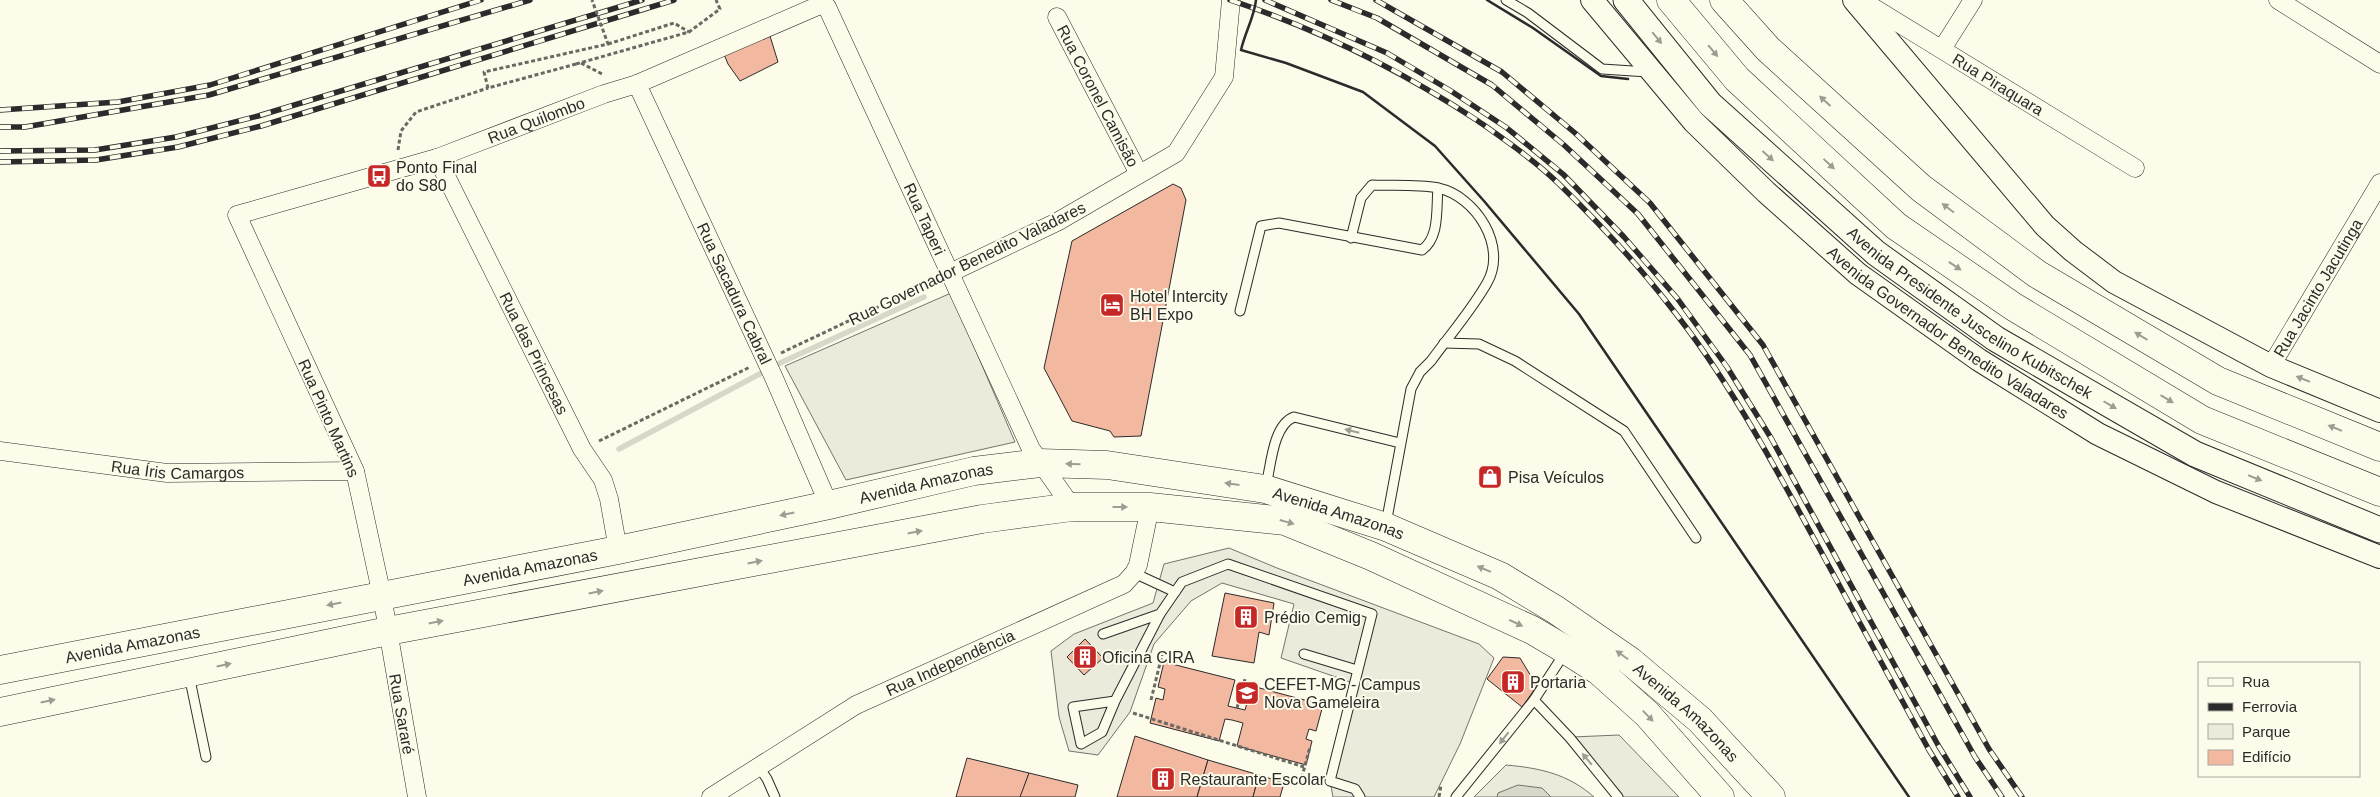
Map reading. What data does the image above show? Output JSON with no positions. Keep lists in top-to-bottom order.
{
  "streets": {
    "main road": ["Avenida Presidente Juscelino Kubitschek", "Avenida Amazonas"],
    "street": [
      "Rua Piraquara",
      "Rua Coronel Camisão",
      "Rua Quilombo",
      "Rua Taperi",
      "Rua Governador Benedito Valadares",
      "Rua Jacinto Jacutinga",
      "Rua Sacadura Cabral",
      "Avenida Governador Benedito Valadares",
      "Rua das Princesas",
      "Rua Pinto Martins",
      "Rua Íris Camargos",
      "Rua Independência",
      "Rua Sararé"
    ]
  },
  "crossings": [
    ["Rua Coronel Camisão", "Rua Governador Benedito Valadares"],
    ["Rua Quilombo", "Rua Taperi"],
    ["Rua Quilombo", "Rua Sacadura Cabral"],
    ["Rua Quilombo", "Rua das Princesas"],
    ["Rua Quilombo", "Rua Pinto Martins"],
    ["Rua Taperi", "Rua Governador Benedito Valadares"],
    ["Rua Taperi", "Avenida Amazonas"],
    ["Rua Governador Benedito Valadares", "Rua Sacadura Cabral"],
    ["Rua Governador Benedito Valadares", "Rua das Princesas"],
    ["Rua Sacadura Cabral", "Avenida Amazonas"],
    ["Rua das Princesas", "Avenida Amazonas"],
    ["Rua Pinto Martins", "Rua Íris Camargos"],
    ["Rua Pinto Martins", "Avenida Amazonas"],
    ["Rua Pinto Martins", "Rua Sararé"],
    ["Avenida Amazonas", "Rua Sararé"]
  ],
  "places": {
    "bus stop": ["Ponto Final do S80"],
    "hotel": ["Hotel Intercity BH Expo"],
    "shop": ["Pisa Veículos"],
    "building": [
      "Prédio Cemig",
      "Oficina CIRA",
      "Portaria",
      "Restaurante Escolar"
    ],
    "school or university": ["CEFET-MG - Campus Nova Gameleira"]
  },
  "legend": [
    "Rua",
    "Ferrovia",
    "Parque",
    "Edifício"
  ]
}
